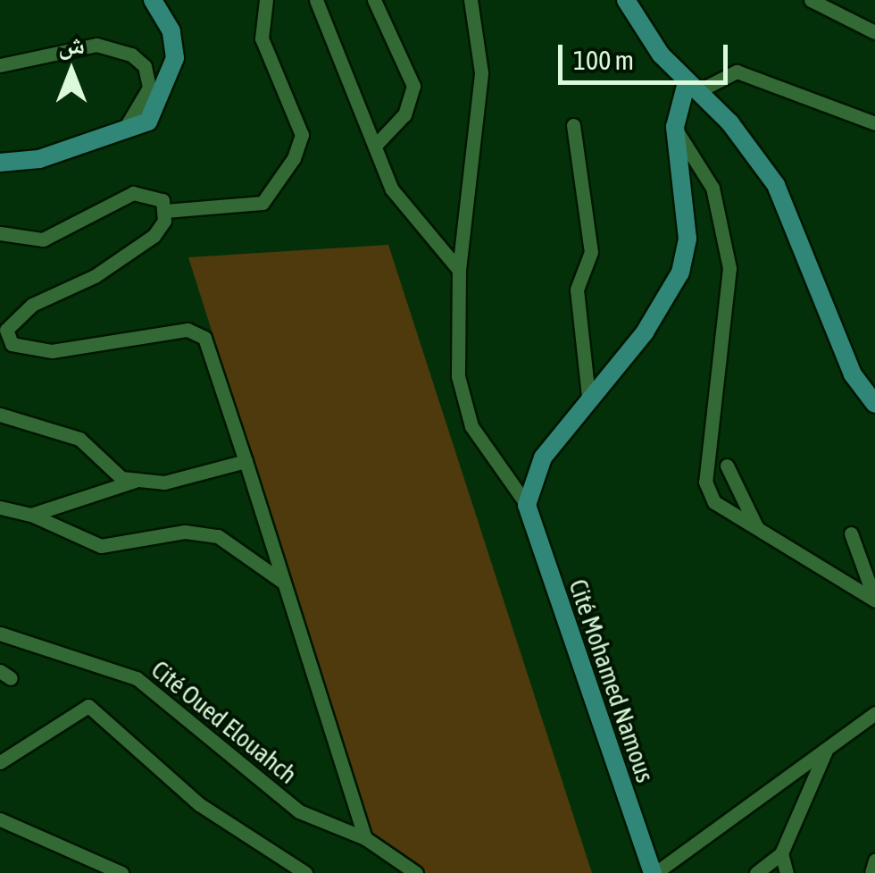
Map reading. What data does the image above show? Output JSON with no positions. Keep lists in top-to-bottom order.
{
  "streets": {
    "main road": ["Cité Mohamed Namous"],
    "street": ["Cité Oued Elouahch"]
  },
  "scale_bar": "100 m",
  "north": "top"
}
